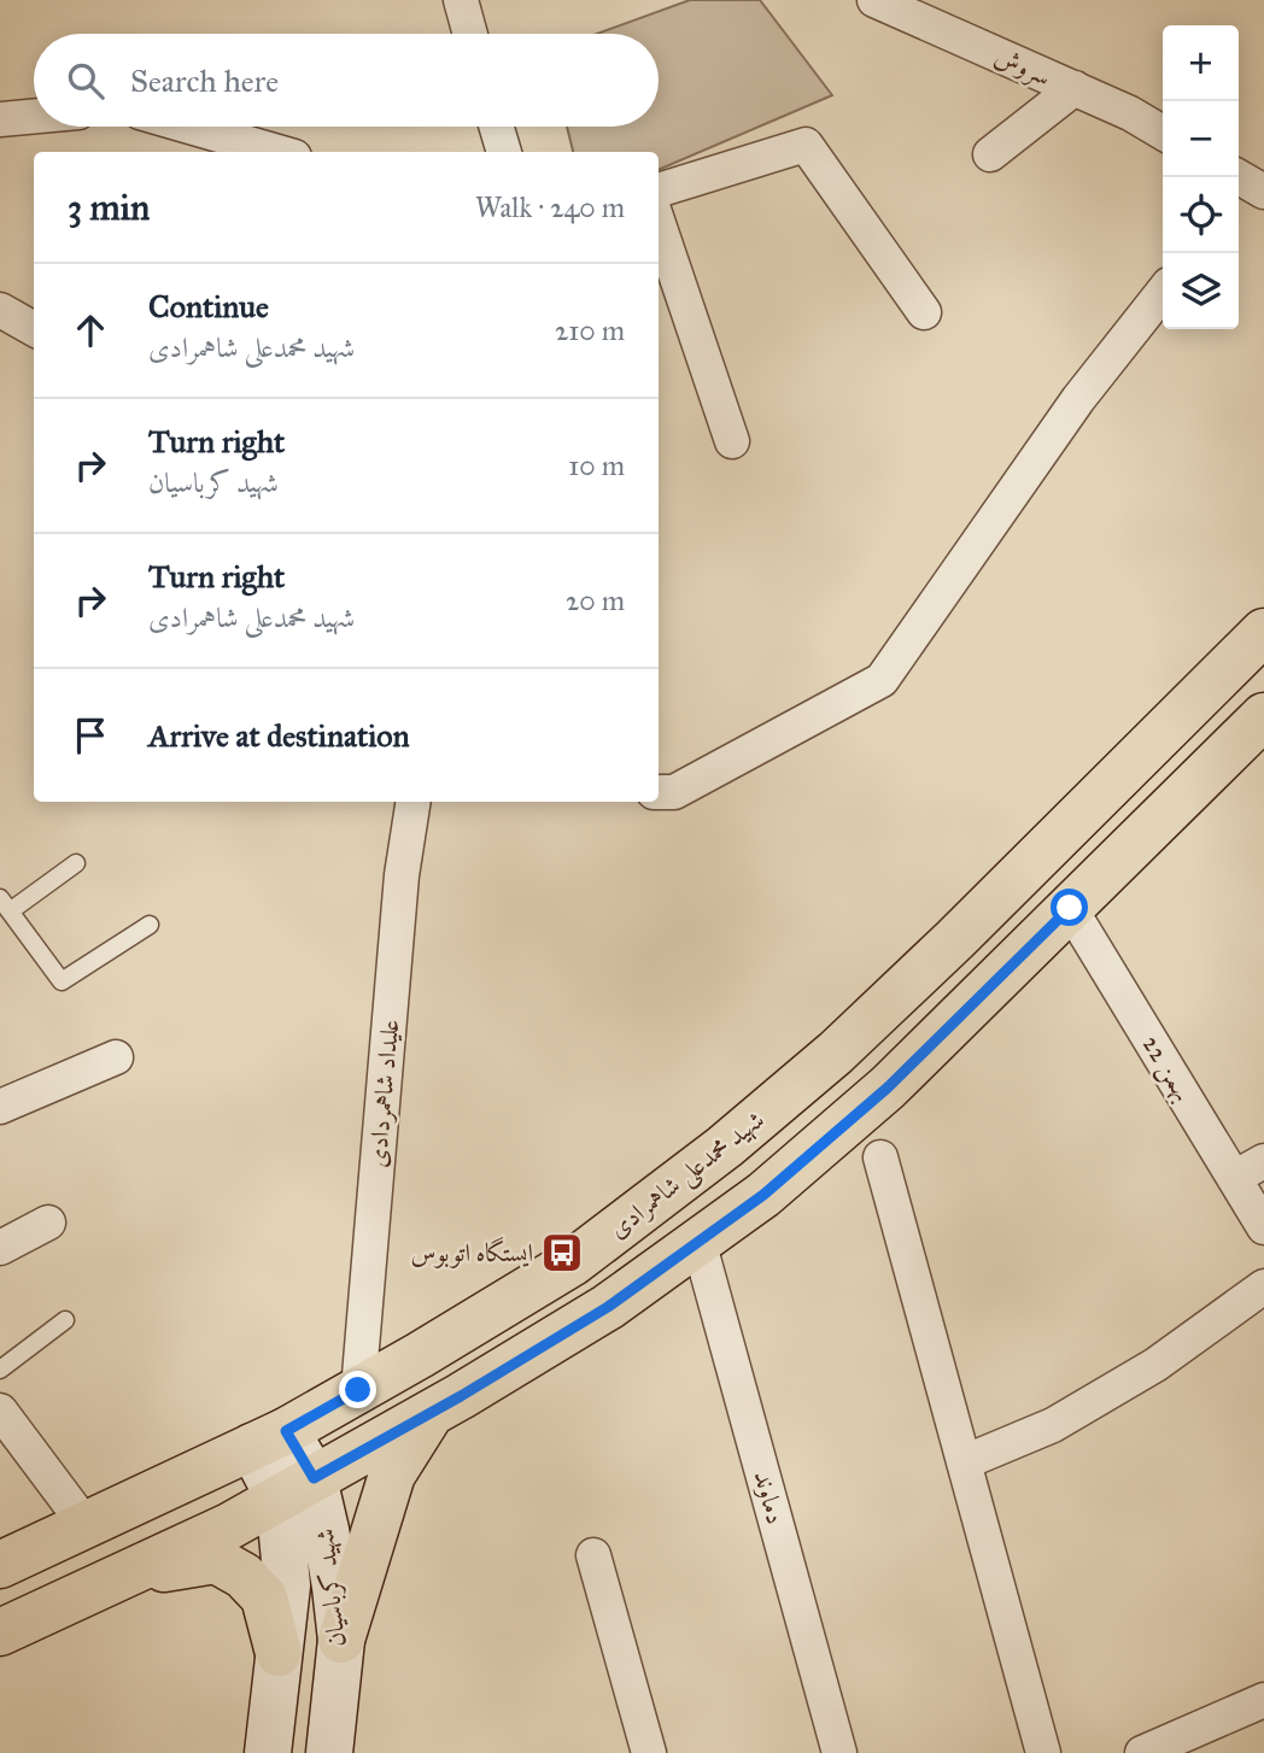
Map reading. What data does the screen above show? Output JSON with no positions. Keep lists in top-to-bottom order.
{
  "streets": {
    "main road": ["شهید محمدعلی شاهمرادی", "شهید کرباسیان"],
    "street": [
      "سروش",
      "22 بهمن",
      "علیداد شاهمردادی",
      "دماوند"
    ]
  },
  "crossings": [
    ["علیداد شاهمردادی", "شهید محمدعلی شاهمرادی"],
    ["شهید محمدعلی شاهمرادی", "شهید کرباسیان"]
  ],
  "places": {
    "bus stop": ["ایستگاه اتوبوس"]
  },
  "page": {
    "map_buttons": ["+", "−"],
    "search": "Search here",
    "heading": ["3 min", "Walk · 240 m"],
    "list": [
      ["Continue", "شهید محمدعلی شاهمرادی", "210 m"],
      ["Turn right", "شهید کرباسیان", "10 m"],
      ["Turn right", "شهید محمدعلی شاهمرادی", "20 m"],
      "Arrive at destination"
    ]
  }
}
